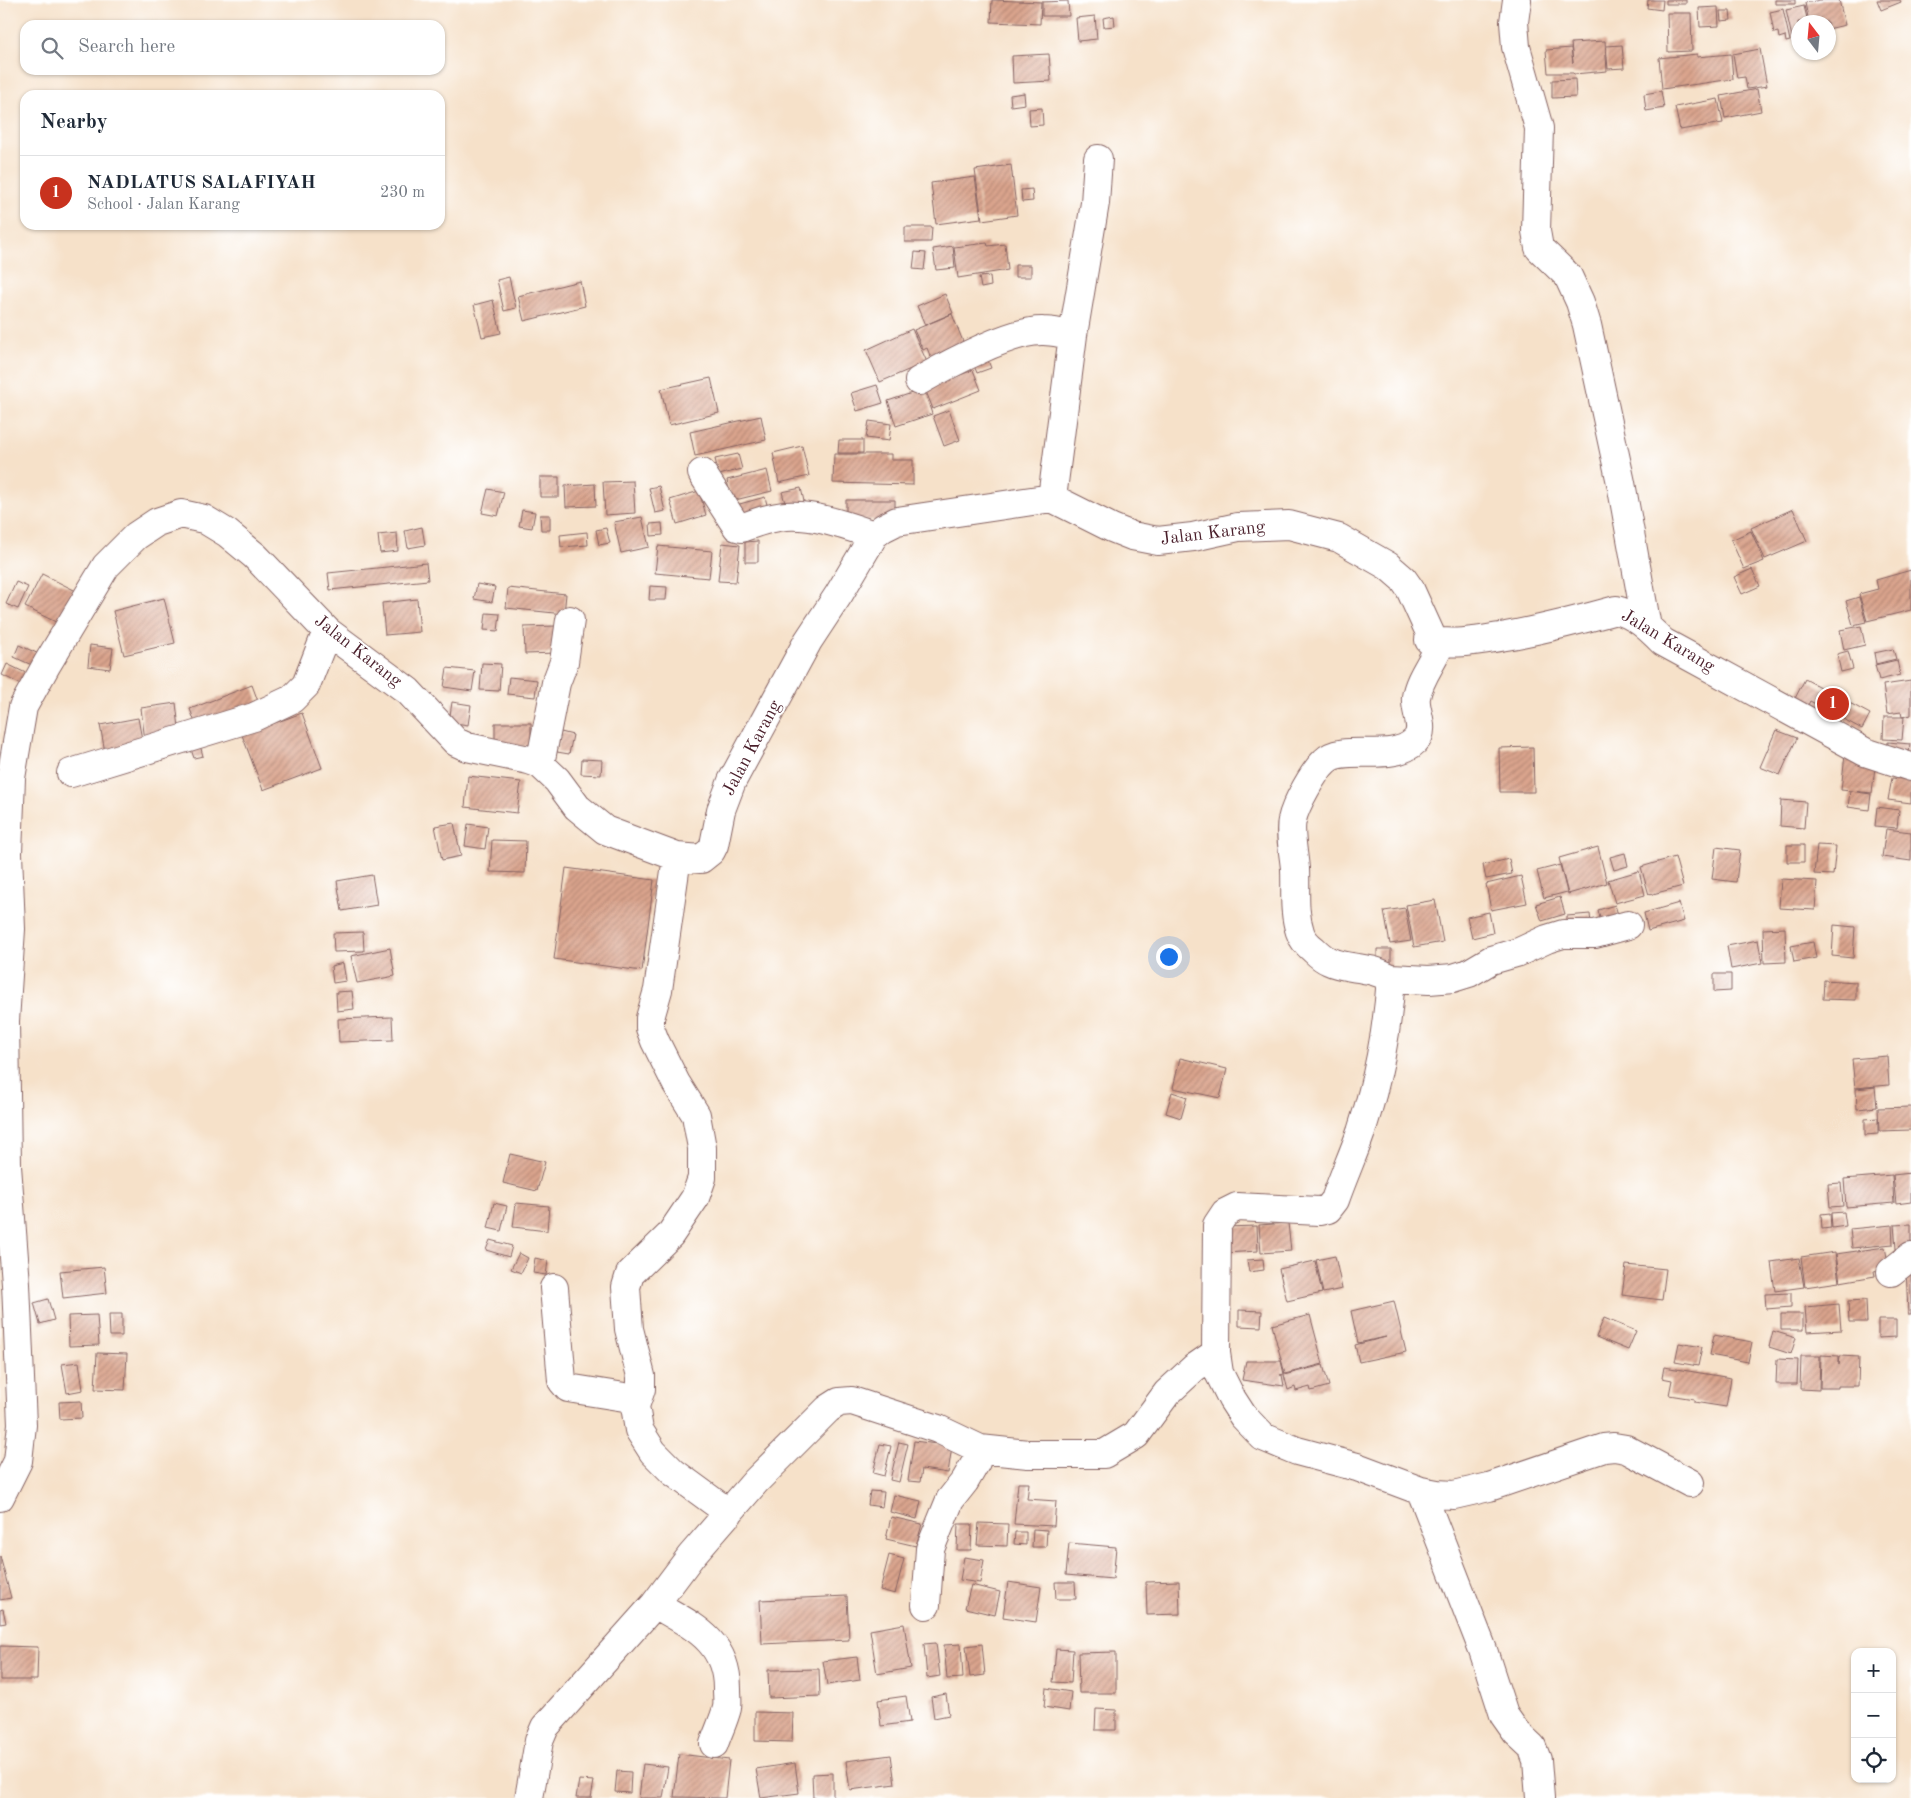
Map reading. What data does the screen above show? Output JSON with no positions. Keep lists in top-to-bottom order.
{
  "streets": {
    "street": ["Jalan Karang"]
  },
  "north": "top",
  "page": {
    "search": "Search here",
    "heading": "Nearby",
    "list": [
      {
        "mark": "1",
        "name": "NADLATUS SALAFIYAH",
        "note": "School · Jalan Karang",
        "value": "230 m"
      }
    ],
    "pins": "1",
    "map_buttons": ["+", "−"]
  }
}
